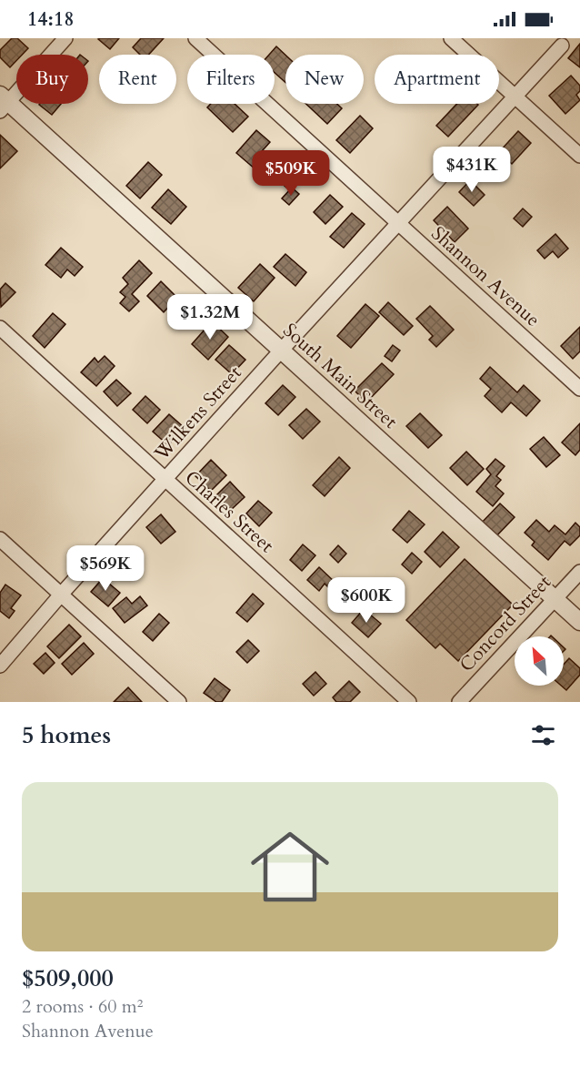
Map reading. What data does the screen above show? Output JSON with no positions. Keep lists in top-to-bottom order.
{
  "streets": {
    "street": [
      "Shannon Avenue",
      "South Main Street",
      "Wilkens Street",
      "Charles Street",
      "Concord Street"
    ]
  },
  "crossings": [
    ["Shannon Avenue", "Wilkens Street"],
    ["South Main Street", "Wilkens Street"],
    ["South Main Street", "Concord Street"],
    ["Wilkens Street", "Charles Street"]
  ],
  "north": "top left",
  "page": {
    "status": "14:18",
    "chip": [
      "Buy",
      "Rent",
      "Filters",
      "New",
      "Apartment"
    ],
    "price": [
      "$431K",
      "$509K",
      "$1.32M",
      "$569K",
      "$600K"
    ],
    "heading": "5 homes",
    "list": [
      {
        "name": "$509,000",
        "note": "2 rooms · 60 m² · Shannon Avenue"
      }
    ]
  }
}
